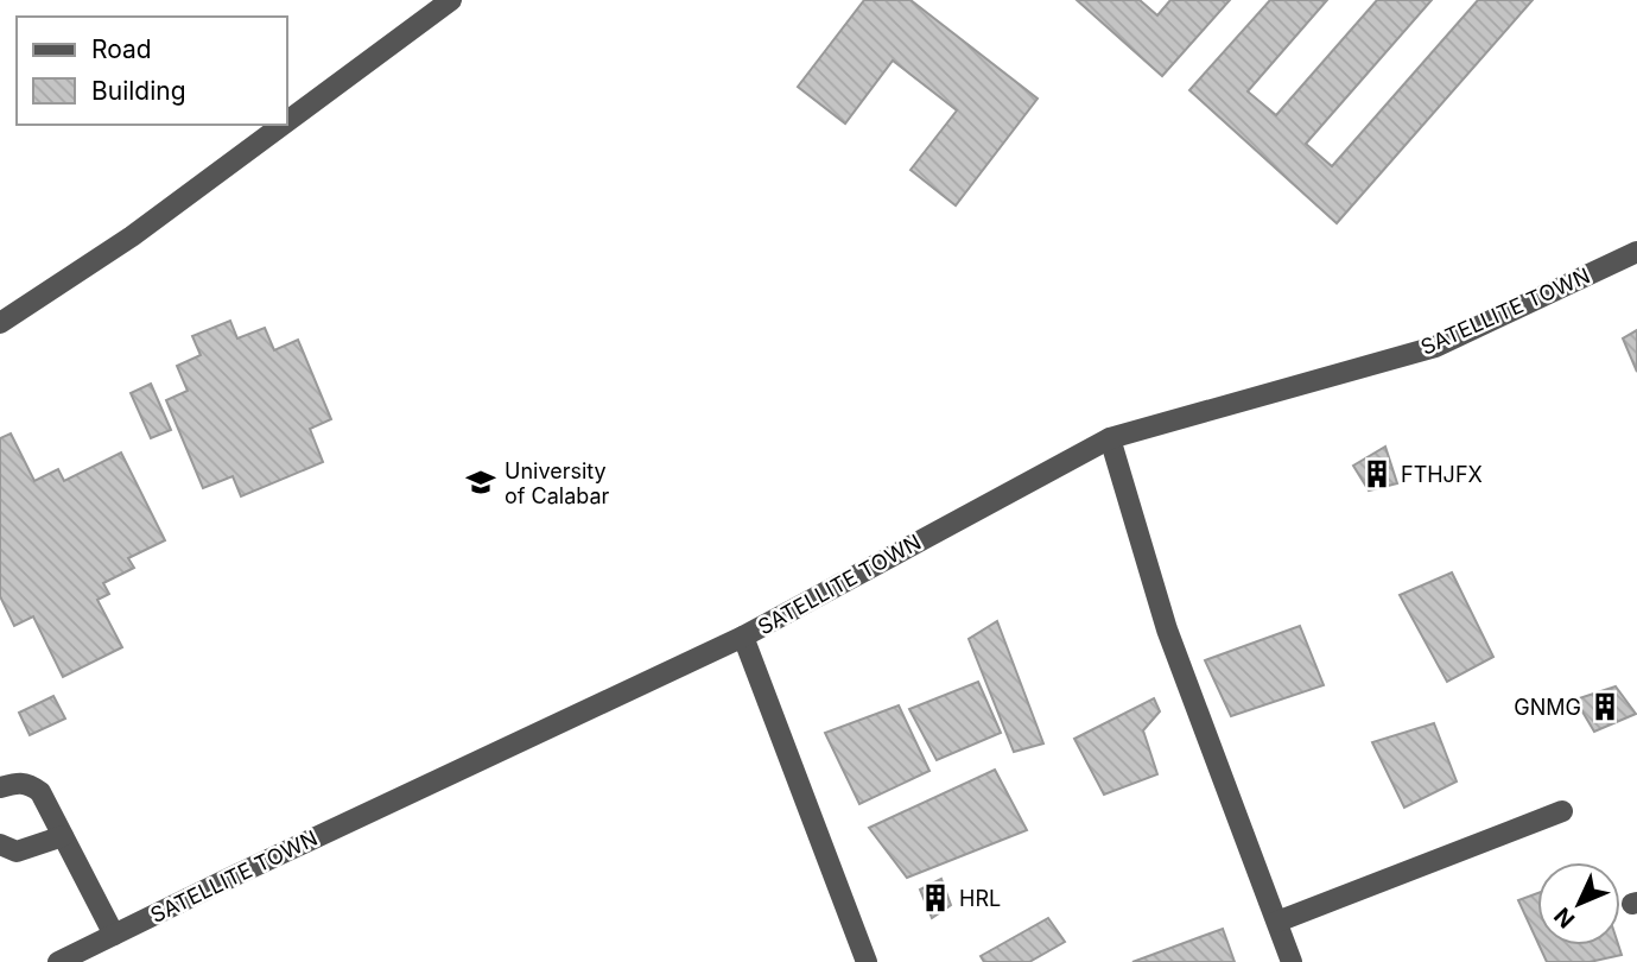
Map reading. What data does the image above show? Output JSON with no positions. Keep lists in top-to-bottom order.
{
  "streets": {
    "street": ["SATELLITE TOWN"]
  },
  "places": {
    "building": ["FTHJFX", "GNMG", "HRL"],
    "school or university": ["University of Calabar"]
  },
  "legend": ["Road", "Building"],
  "north": "bottom left"
}
